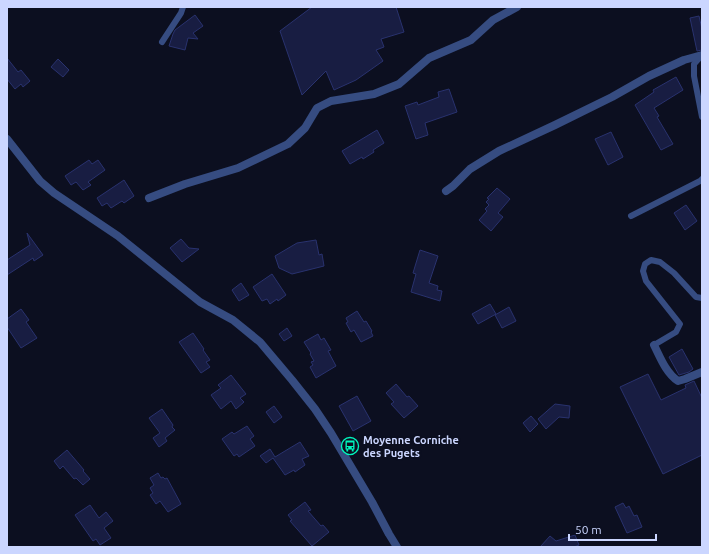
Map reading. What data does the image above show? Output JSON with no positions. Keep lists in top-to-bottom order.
{
  "places": {
    "bus stop": ["Moyenne Corniche des Pugets"]
  },
  "scale_bar": "50 m"
}
